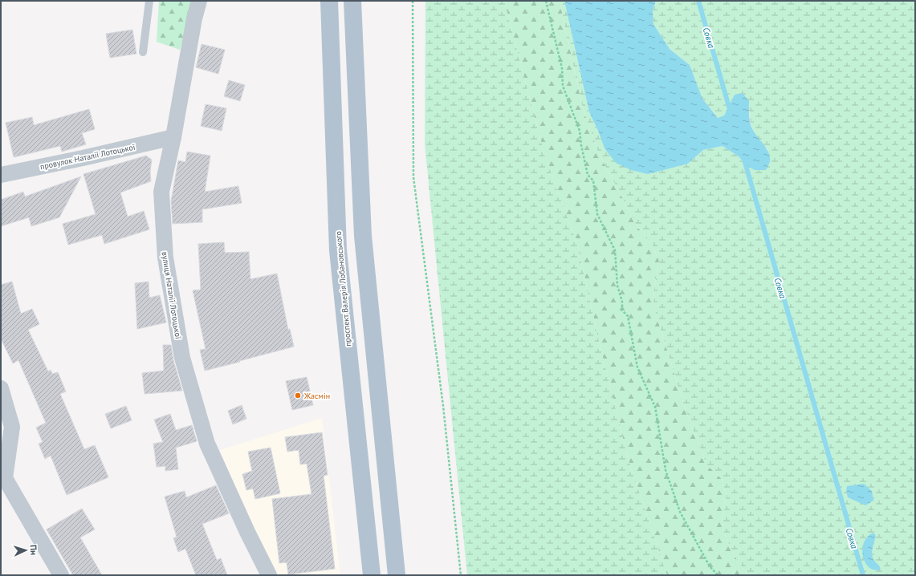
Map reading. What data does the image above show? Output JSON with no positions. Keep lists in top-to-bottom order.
{
  "streets": {
    "main road": ["проспект Валерія Лобановського"],
    "street": ["провулок Наталії Лотоцької", "вулиця Наталії Лотоцької"]
  },
  "crossings": [
    ["провулок Наталії Лотоцької", "вулиця Наталії Лотоцької"]
  ],
  "water": ["Совка"],
  "places": ["Жасмін"],
  "north": "right"
}
